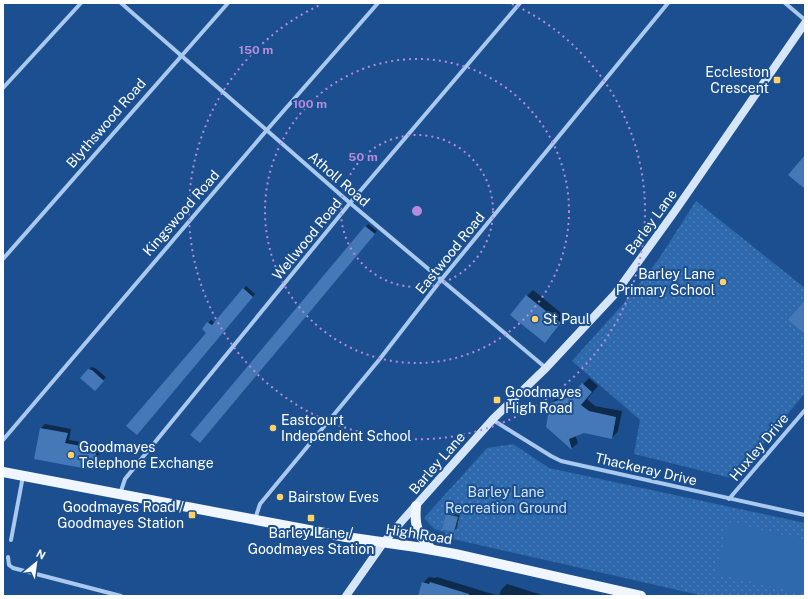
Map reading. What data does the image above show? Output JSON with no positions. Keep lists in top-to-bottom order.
{
  "streets": {
    "main road": ["Barley Lane", "High Road"],
    "street": [
      "Blythswood Road",
      "Atholl Road",
      "Kingswood Road",
      "Wellwood Road",
      "Eastwood Road",
      "Huxley Drive",
      "Thackeray Drive"
    ]
  },
  "crossings": [
    ["Blythswood Road", "Atholl Road"],
    ["Atholl Road", "Kingswood Road"],
    ["Atholl Road", "Barley Lane"],
    ["Atholl Road", "Wellwood Road"],
    ["Atholl Road", "Eastwood Road"],
    ["Barley Lane", "Thackeray Drive"],
    ["Barley Lane", "High Road"],
    ["Wellwood Road", "High Road"],
    ["Eastwood Road", "High Road"],
    ["Huxley Drive", "Thackeray Drive"]
  ],
  "parks": ["Barley Lane Recreation Ground"],
  "places": {
    "transit": [
      "Eccleston Crescent",
      "Goodmayes High Road",
      "Goodmayes Road / Goodmayes Station",
      "Barley Lane / Goodmayes Station"
    ],
    "other": [
      "Barley Lane Primary School",
      "St Paul",
      "Eastcourt Independent School",
      "Goodmayes Telephone Exchange",
      "Bairstow Eves"
    ]
  },
  "north": "top right",
  "rings": ["150 m", "100 m", "50 m"]
}
